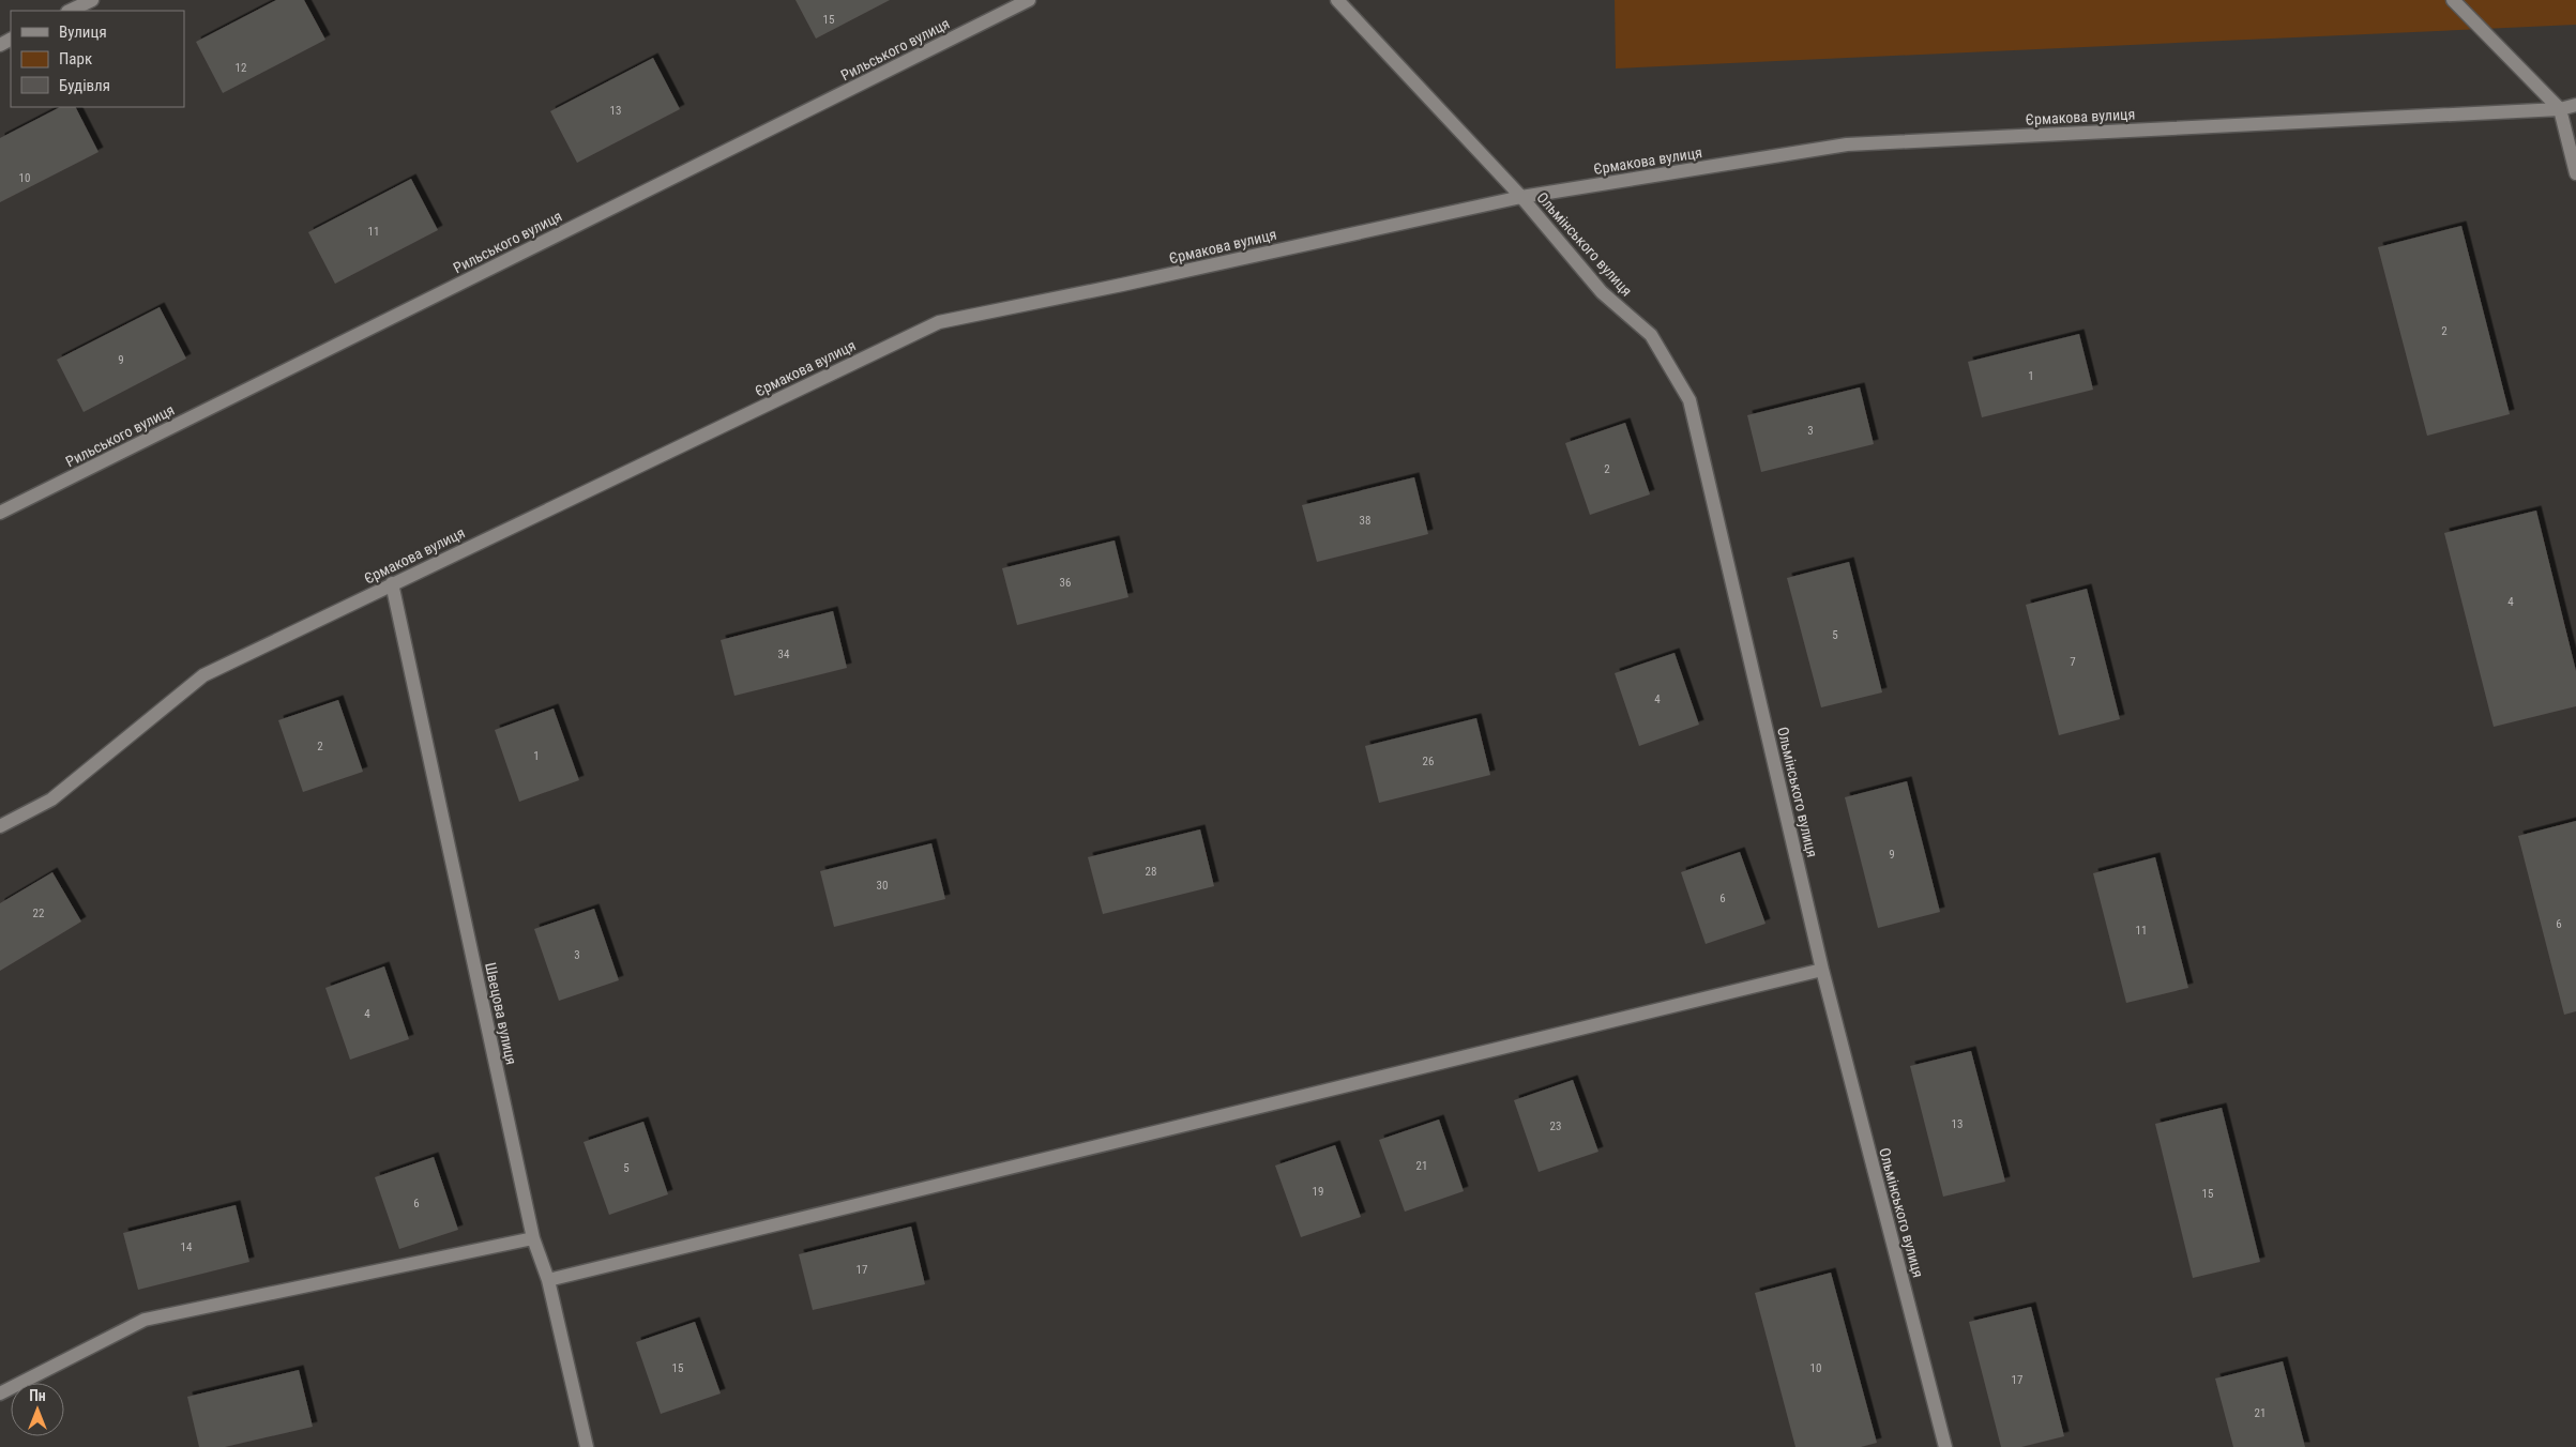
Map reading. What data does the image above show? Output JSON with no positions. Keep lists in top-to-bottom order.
{
  "streets": {
    "street": [
      "Рильського вулиця",
      "Єрмакова вулиця",
      "Ольмінського вулиця",
      "Швецова вулиця"
    ]
  },
  "crossings": [
    ["Єрмакова вулиця", "Ольмінського вулиця"],
    ["Єрмакова вулиця", "Швецова вулиця"]
  ],
  "house_numbers": [
    "15",
    "12",
    "13",
    "10",
    "11",
    "2",
    "9",
    "1",
    "3",
    "2",
    "38",
    "36",
    "4",
    "5",
    "34",
    "7",
    "4",
    "2",
    "1",
    "26",
    "9",
    "28",
    "30",
    "6",
    "22",
    "6",
    "11",
    "3",
    "4",
    "13",
    "23",
    "21",
    "5",
    "19",
    "15",
    "6",
    "14",
    "17",
    "15",
    "10",
    "17",
    "21"
  ],
  "legend": ["Вулиця", "Парк", "Будівля"],
  "north": "top"
}
